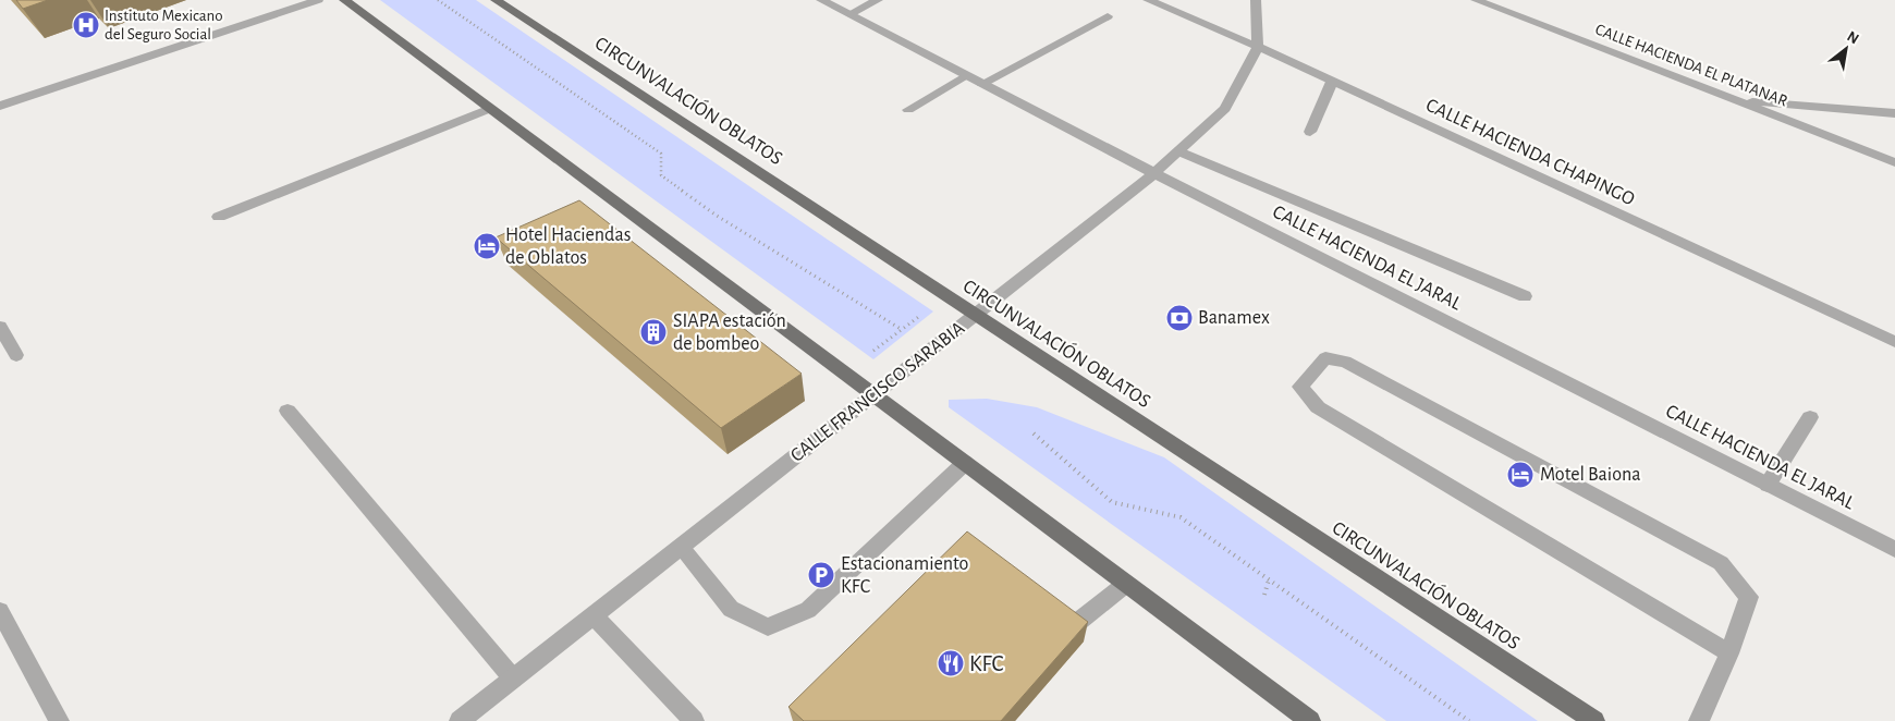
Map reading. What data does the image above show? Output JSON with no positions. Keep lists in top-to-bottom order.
{
  "streets": {
    "main road": ["CIRCUNVALACIÓN OBLATOS"],
    "street": [
      "CALLE HACIENDA EL PLATANAR",
      "CALLE HACIENDA CHAPINGO",
      "CALLE HACIENDA EL JARAL",
      "CALLE FRANCISCO SARABIA"
    ]
  },
  "crossings": [
    ["CIRCUNVALACIÓN OBLATOS", "CALLE FRANCISCO SARABIA"],
    ["CALLE HACIENDA CHAPINGO", "CALLE FRANCISCO SARABIA"],
    ["CALLE HACIENDA EL JARAL", "CALLE FRANCISCO SARABIA"]
  ],
  "places": {
    "hospital": ["Instituto Mexicano del Seguro Social"],
    "hotel": ["Hotel Haciendas de Oblatos", "Motel Baiona"],
    "bank": ["Banamex"],
    "building": ["SIAPA estación de bombeo"],
    "parking": ["Estacionamiento KFC"],
    "restaurant": ["KFC"]
  },
  "north": "top right"
}
